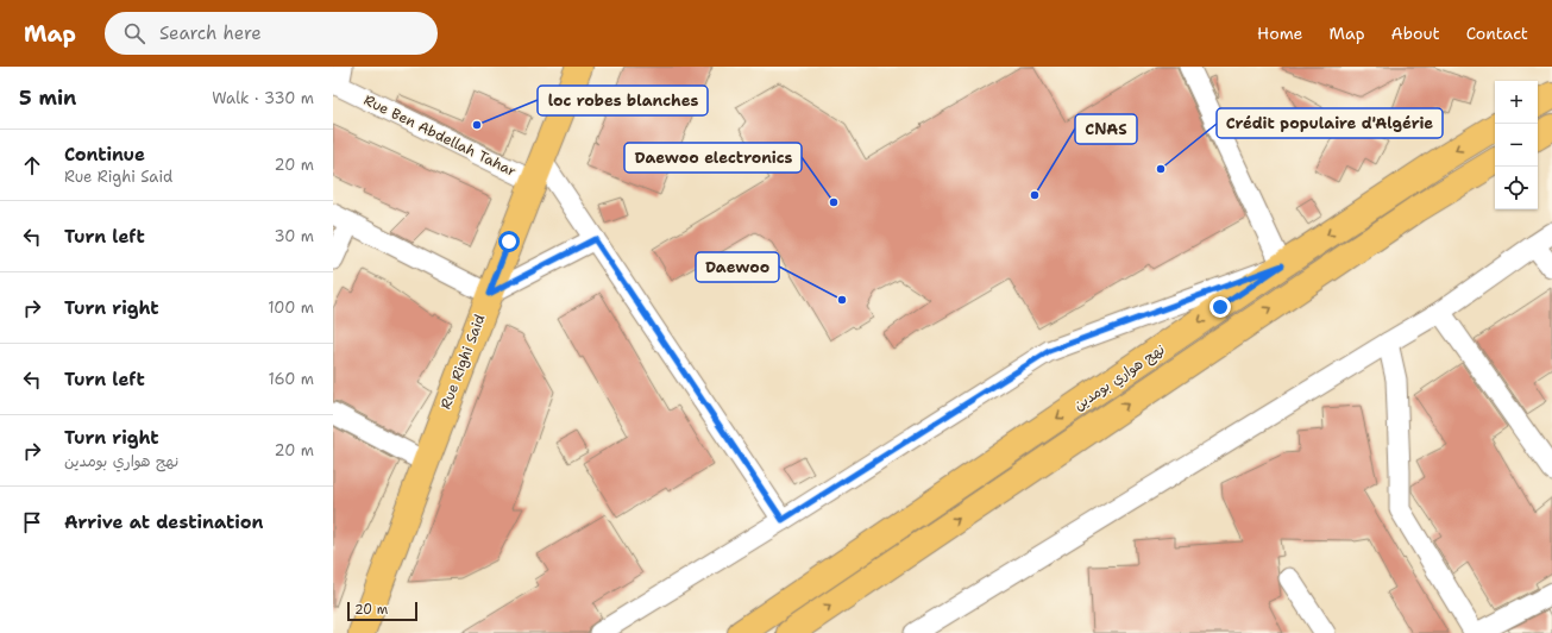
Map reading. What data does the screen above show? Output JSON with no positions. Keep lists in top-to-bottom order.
{
  "streets": {
    "main road": ["Rue Righi Said", "نهج هواري بومدين"],
    "street": ["Rue Ben Abdellah Tahar"]
  },
  "crossings": [
    ["Rue Ben Abdellah Tahar", "Rue Righi Said"]
  ],
  "places": [
    "loc robes blanches",
    "Crédit populaire d'Algérie",
    "CNAS",
    "Daewoo electronics",
    "Daewoo"
  ],
  "scale_bar": "20 m",
  "page": {
    "header": "Map",
    "search": "Search here",
    "nav": [
      "Home",
      "Map",
      "About",
      "Contact"
    ],
    "heading": ["5 min", "Walk · 330 m"],
    "map_buttons": ["+", "−"],
    "list": [
      ["Continue", "Rue Righi Said", "20 m"],
      ["Turn left", "30 m"],
      ["Turn right", "100 m"],
      ["Turn left", "160 m"],
      ["Turn right", "نهج هواري بومدين", "20 m"],
      "Arrive at destination"
    ],
    "scale": "20 m"
  }
}
